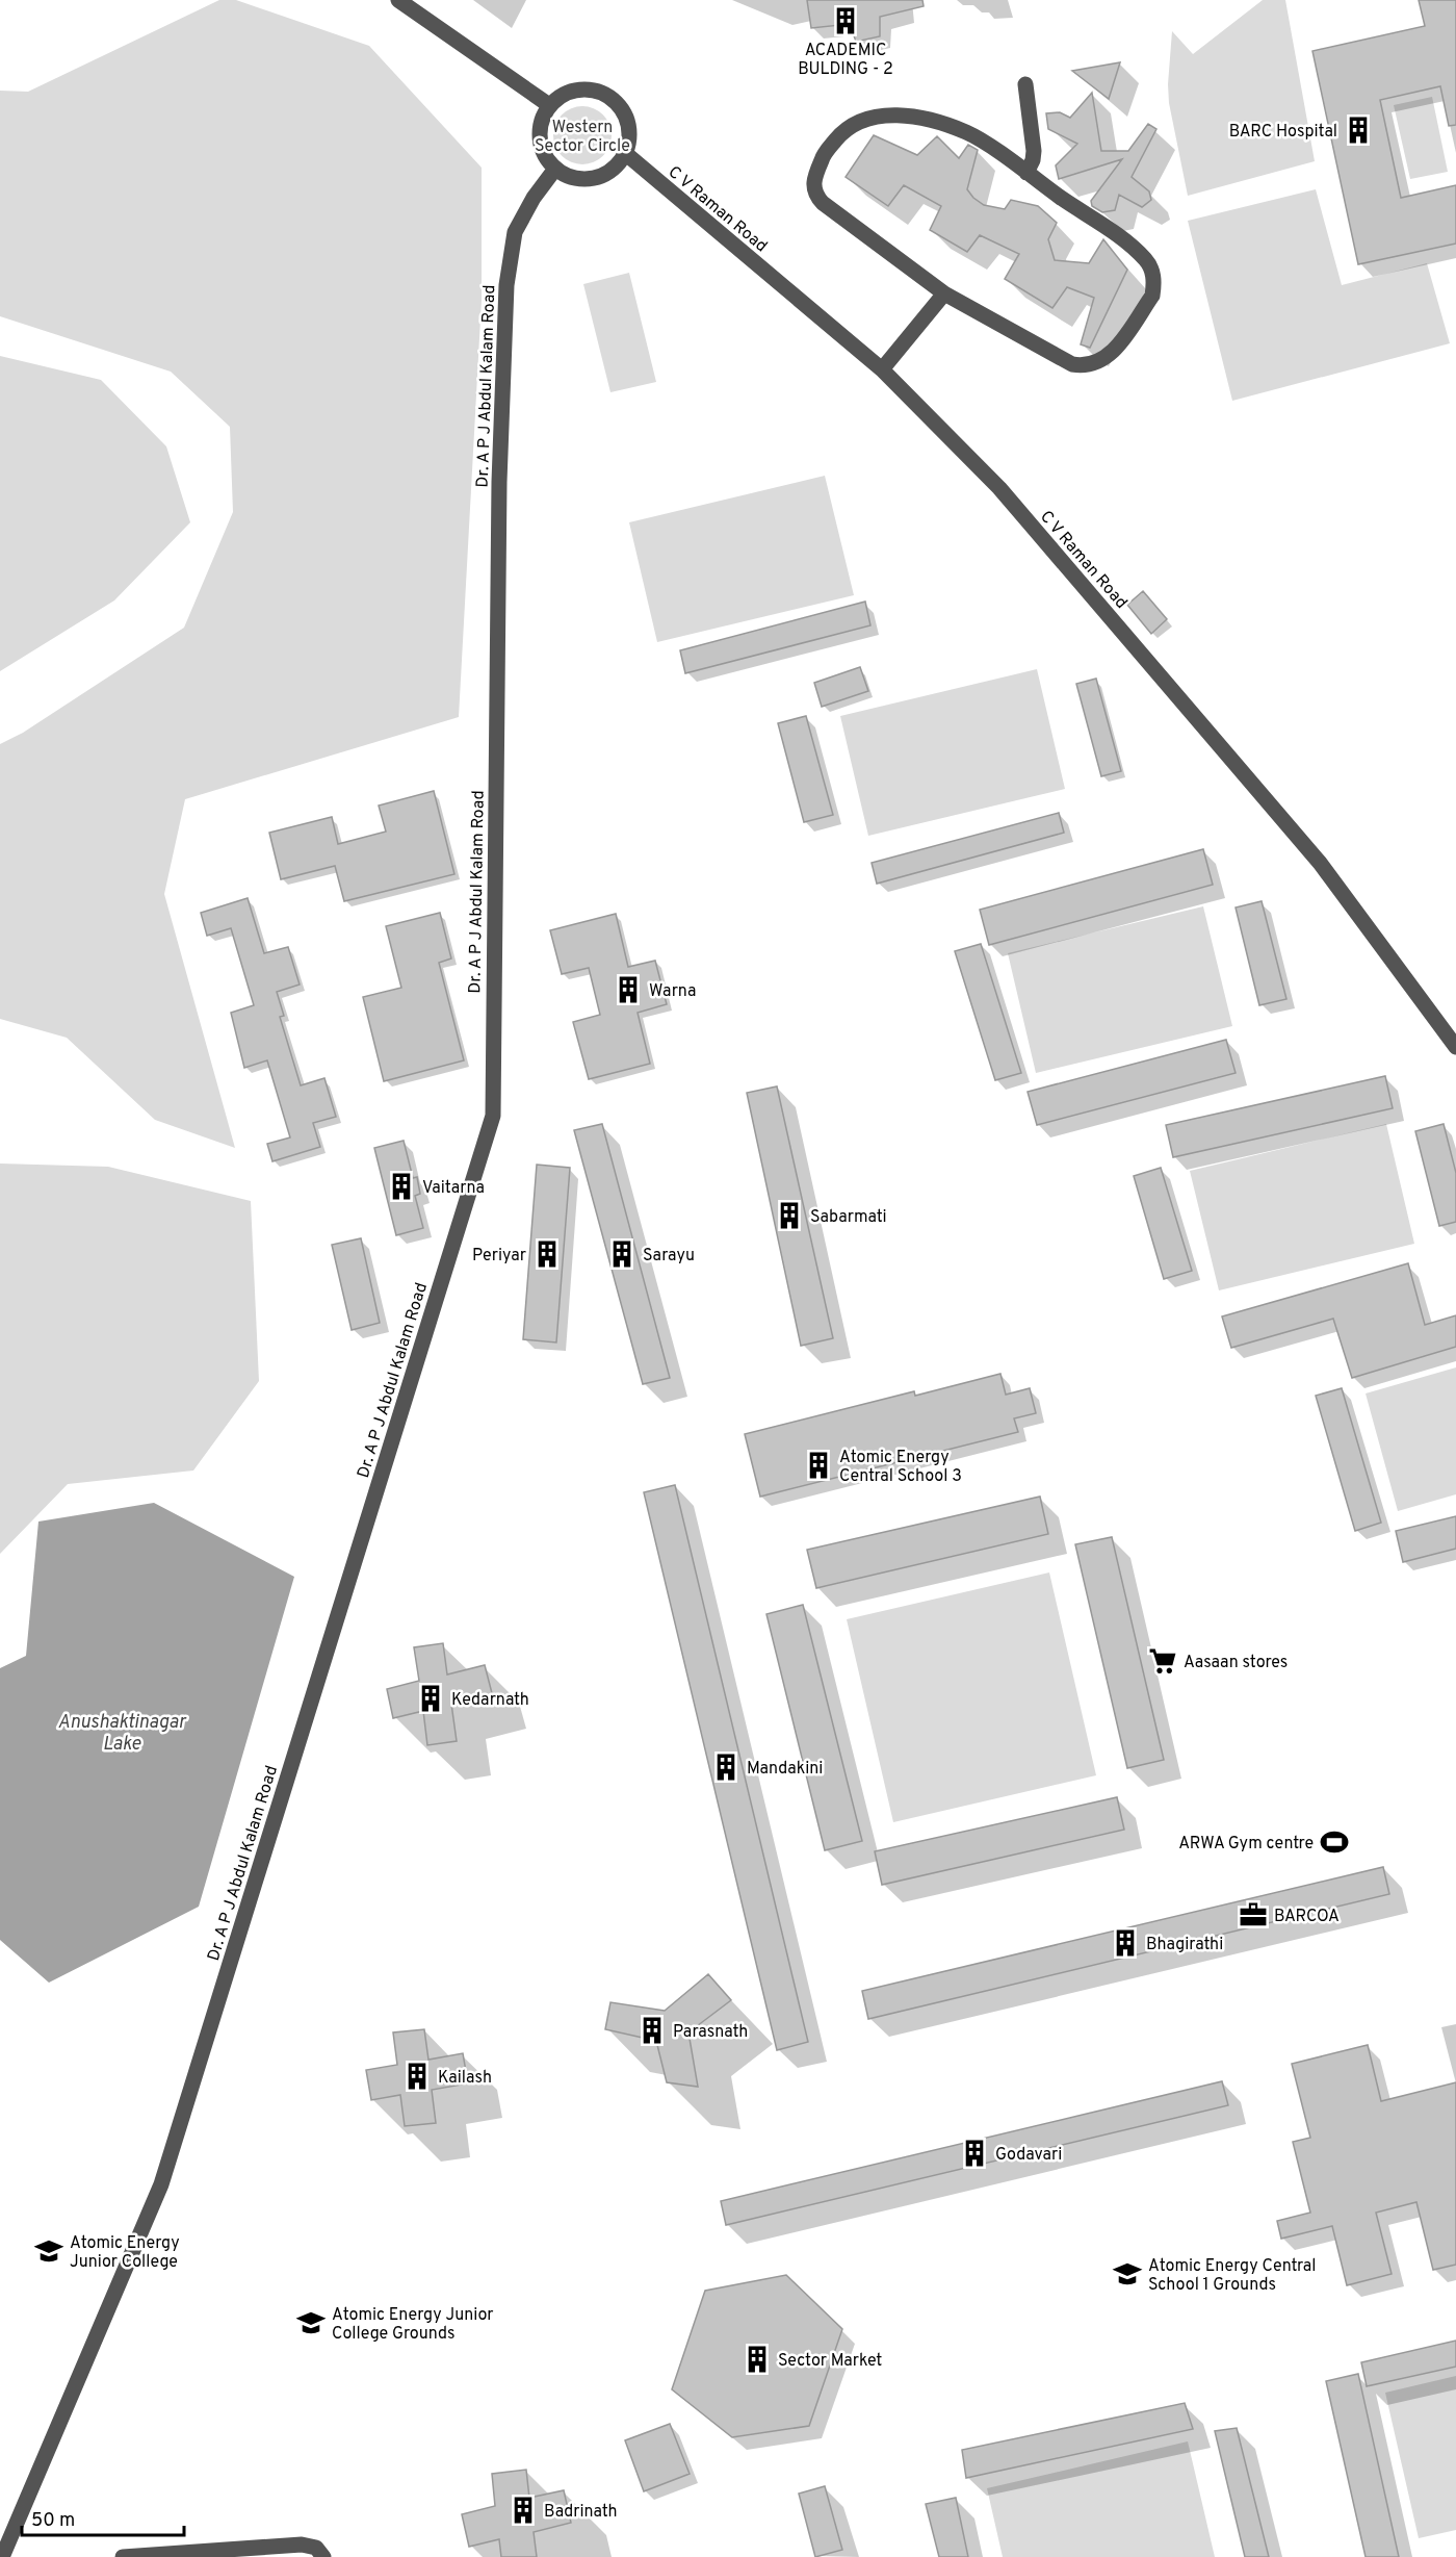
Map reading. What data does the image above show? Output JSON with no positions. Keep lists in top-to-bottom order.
{
  "streets": {
    "street": ["C V Raman Road", "Dr. A P J Abdul Kalam Road"]
  },
  "crossings": [
    ["C V Raman Road", "Dr. A P J Abdul Kalam Road"]
  ],
  "water": ["Anushaktinagar Lake"],
  "parks": ["Western Sector Circle"],
  "places": {
    "building": [
      "ACADEMIC BULDING - 2",
      "BARC Hospital",
      "Warna",
      "Vaitarna",
      "Sabarmati",
      "Periyar",
      "Sarayu",
      "Atomic Energy Central School 3",
      "Kedarnath",
      "Mandakini",
      "Bhagirathi",
      "Parasnath",
      "Kailash",
      "Godavari",
      "Sector Market",
      "Badrinath"
    ],
    "supermarket": ["Aasaan stores"],
    "sports": ["ARWA Gym centre"],
    "office": ["BARCOA"],
    "school or university": ["Atomic Energy Junior College", "Atomic Energy Central School 1 Grounds", "Atomic Energy Junior College Grounds"]
  },
  "scale_bar": "50 m"
}
